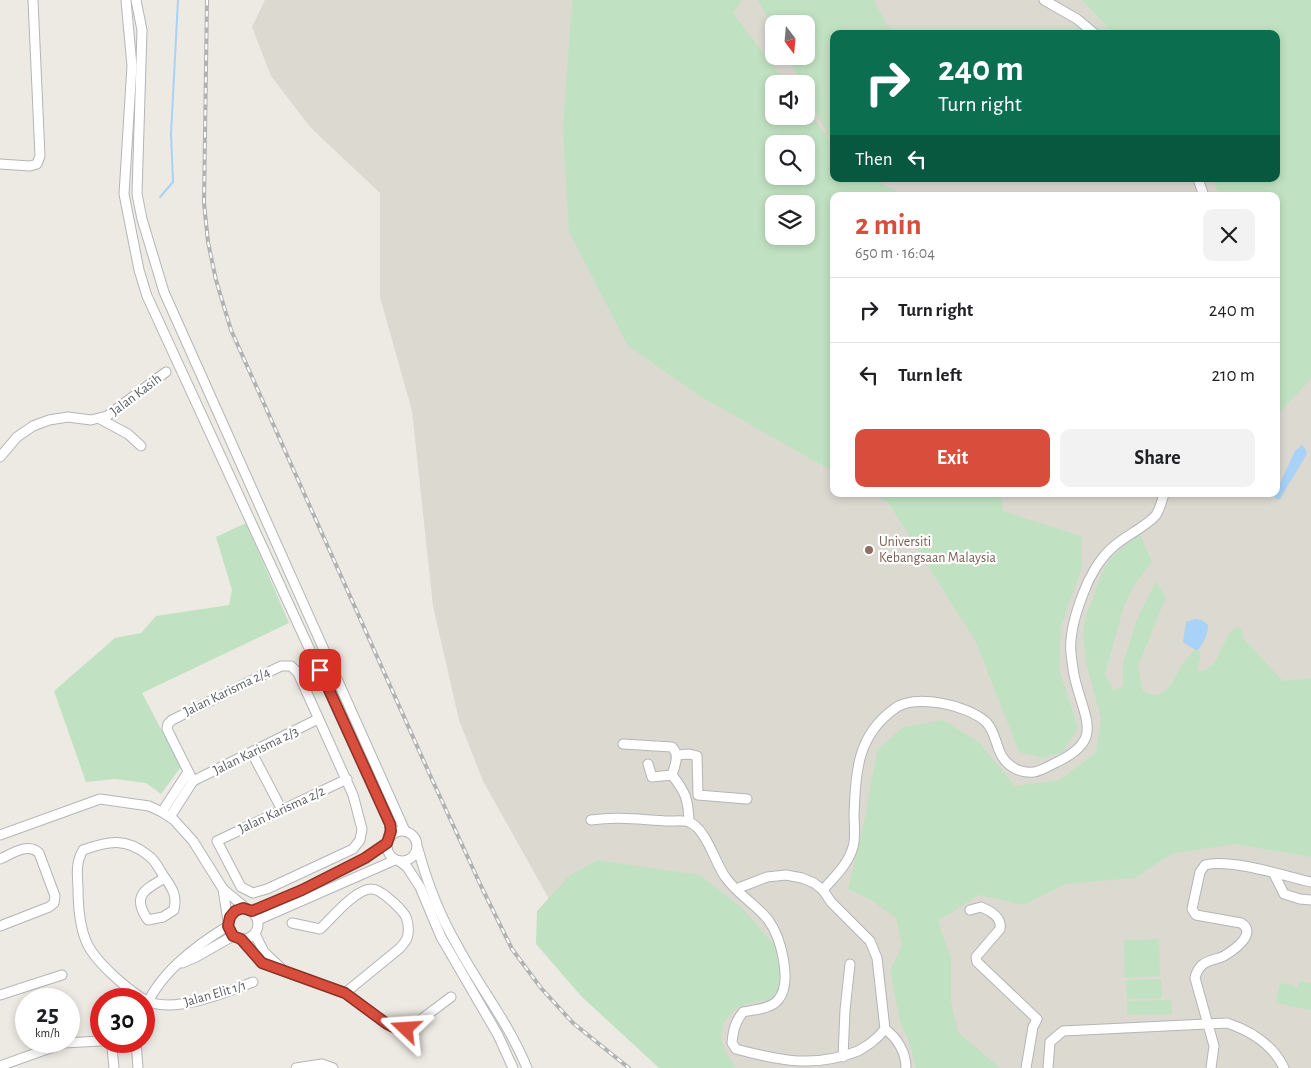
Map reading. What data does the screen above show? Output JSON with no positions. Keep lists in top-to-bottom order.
{
  "streets": {
    "street": [
      "Jalan Kasih",
      "Jalan Karisma 2/4",
      "Jalan Karisma 2/3",
      "Jalan Karisma 2/2",
      "Jalan Elit 1/1"
    ]
  },
  "crossings": [
    ["Jalan Karisma 2/4", "Jalan Karisma 2/3"]
  ],
  "places": ["Universiti Kebangsaan Malaysia"],
  "north": "bottom",
  "page": {
    "turn": ["240 m", "Turn right"],
    "then": "Then",
    "heading": ["2 min", "650 m · 16:04"],
    "list": [
      {
        "name": "Turn right",
        "value": "240 m"
      },
      {
        "name": "Turn left",
        "value": "210 m"
      }
    ],
    "buttons": ["Exit", "Share"],
    "speed": "25 km/h",
    "limit": "30"
  }
}
